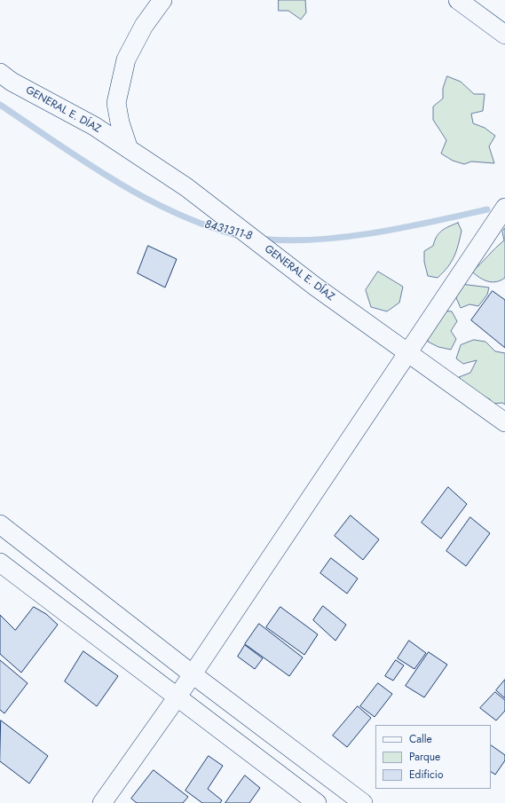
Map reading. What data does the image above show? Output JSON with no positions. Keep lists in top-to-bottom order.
{
  "streets": {
    "street": ["GENERAL E. DÍAZ"]
  },
  "water": ["8431311-8"],
  "legend": ["Calle", "Parque", "Edificio"]
}
